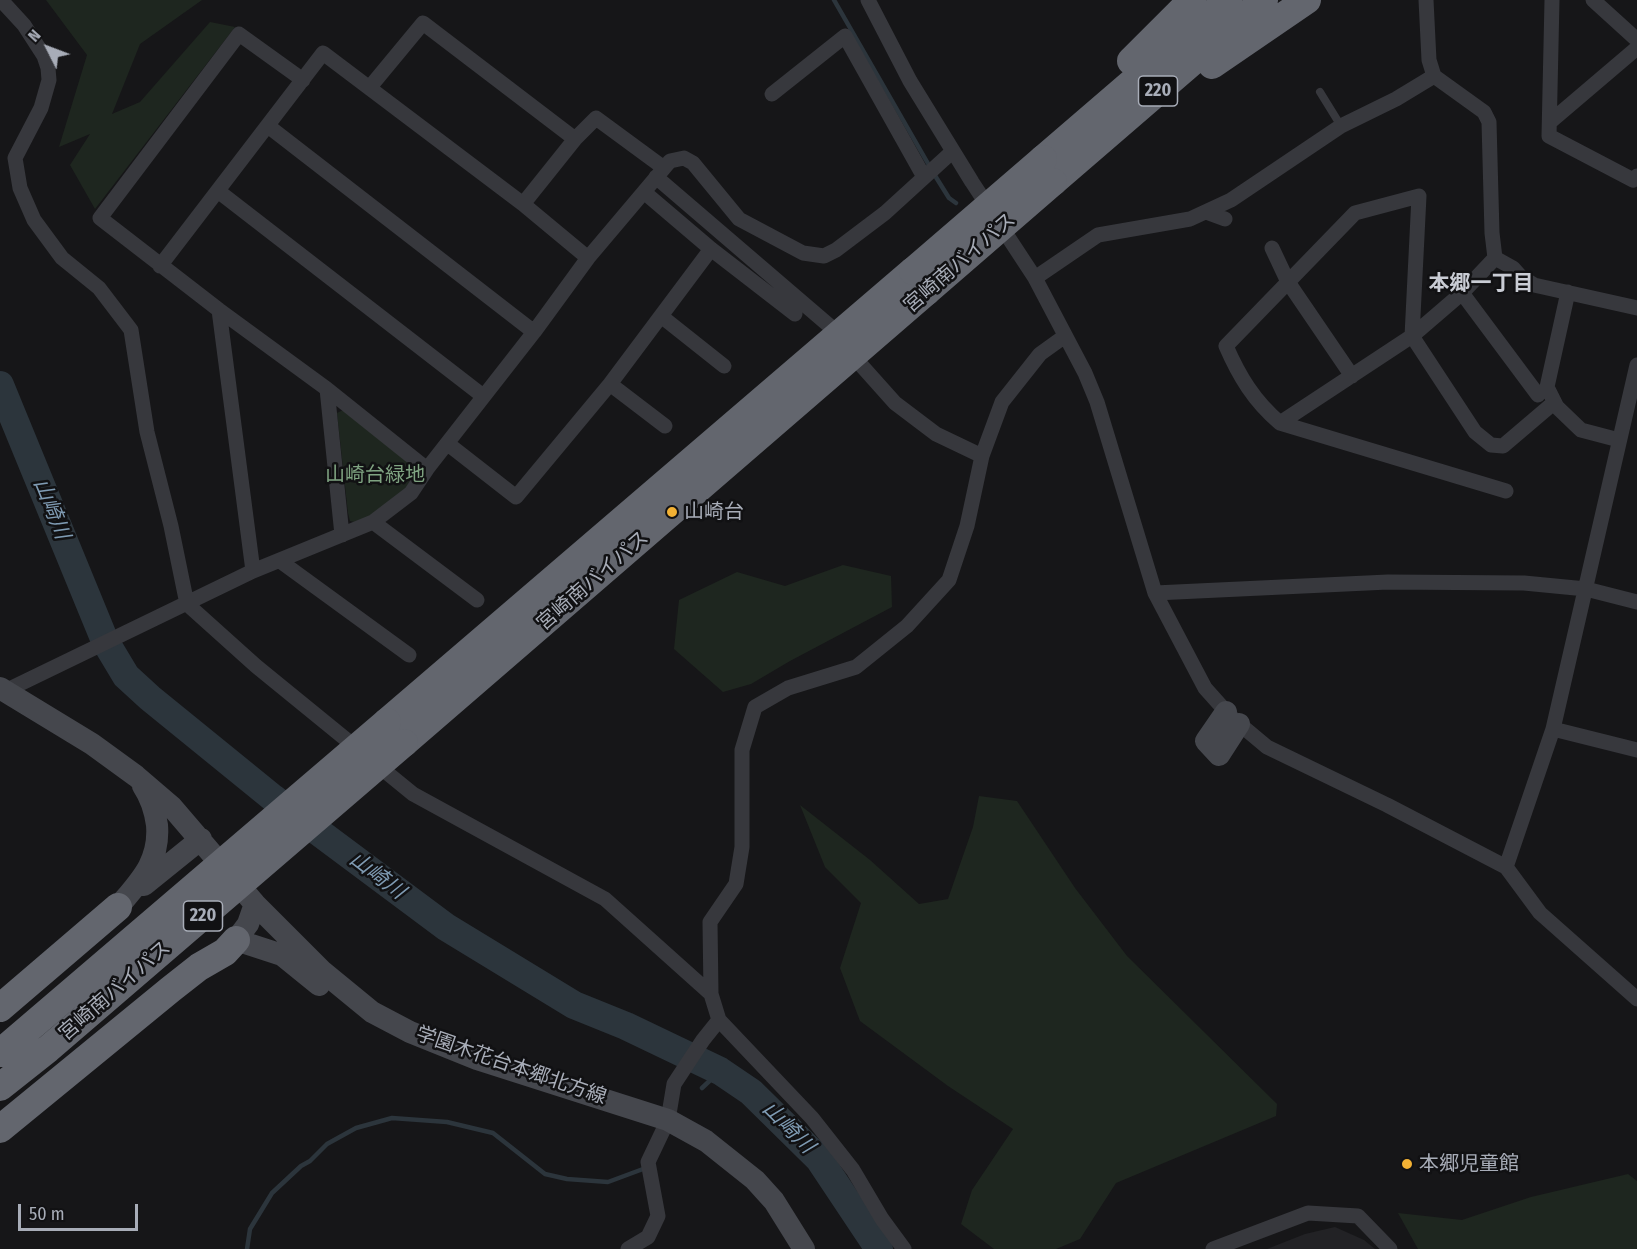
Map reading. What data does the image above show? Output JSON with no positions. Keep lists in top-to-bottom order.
{
  "streets": {
    "highway": ["220", "宮崎南バイパス"],
    "main road": ["学園木花台本郷北方線"]
  },
  "districts": ["本郷一丁目"],
  "water": ["山崎川"],
  "parks": ["山崎台緑地"],
  "places": ["山崎台", "本郷児童館"],
  "scale_bar": "50 m",
  "north": "top left"
}
